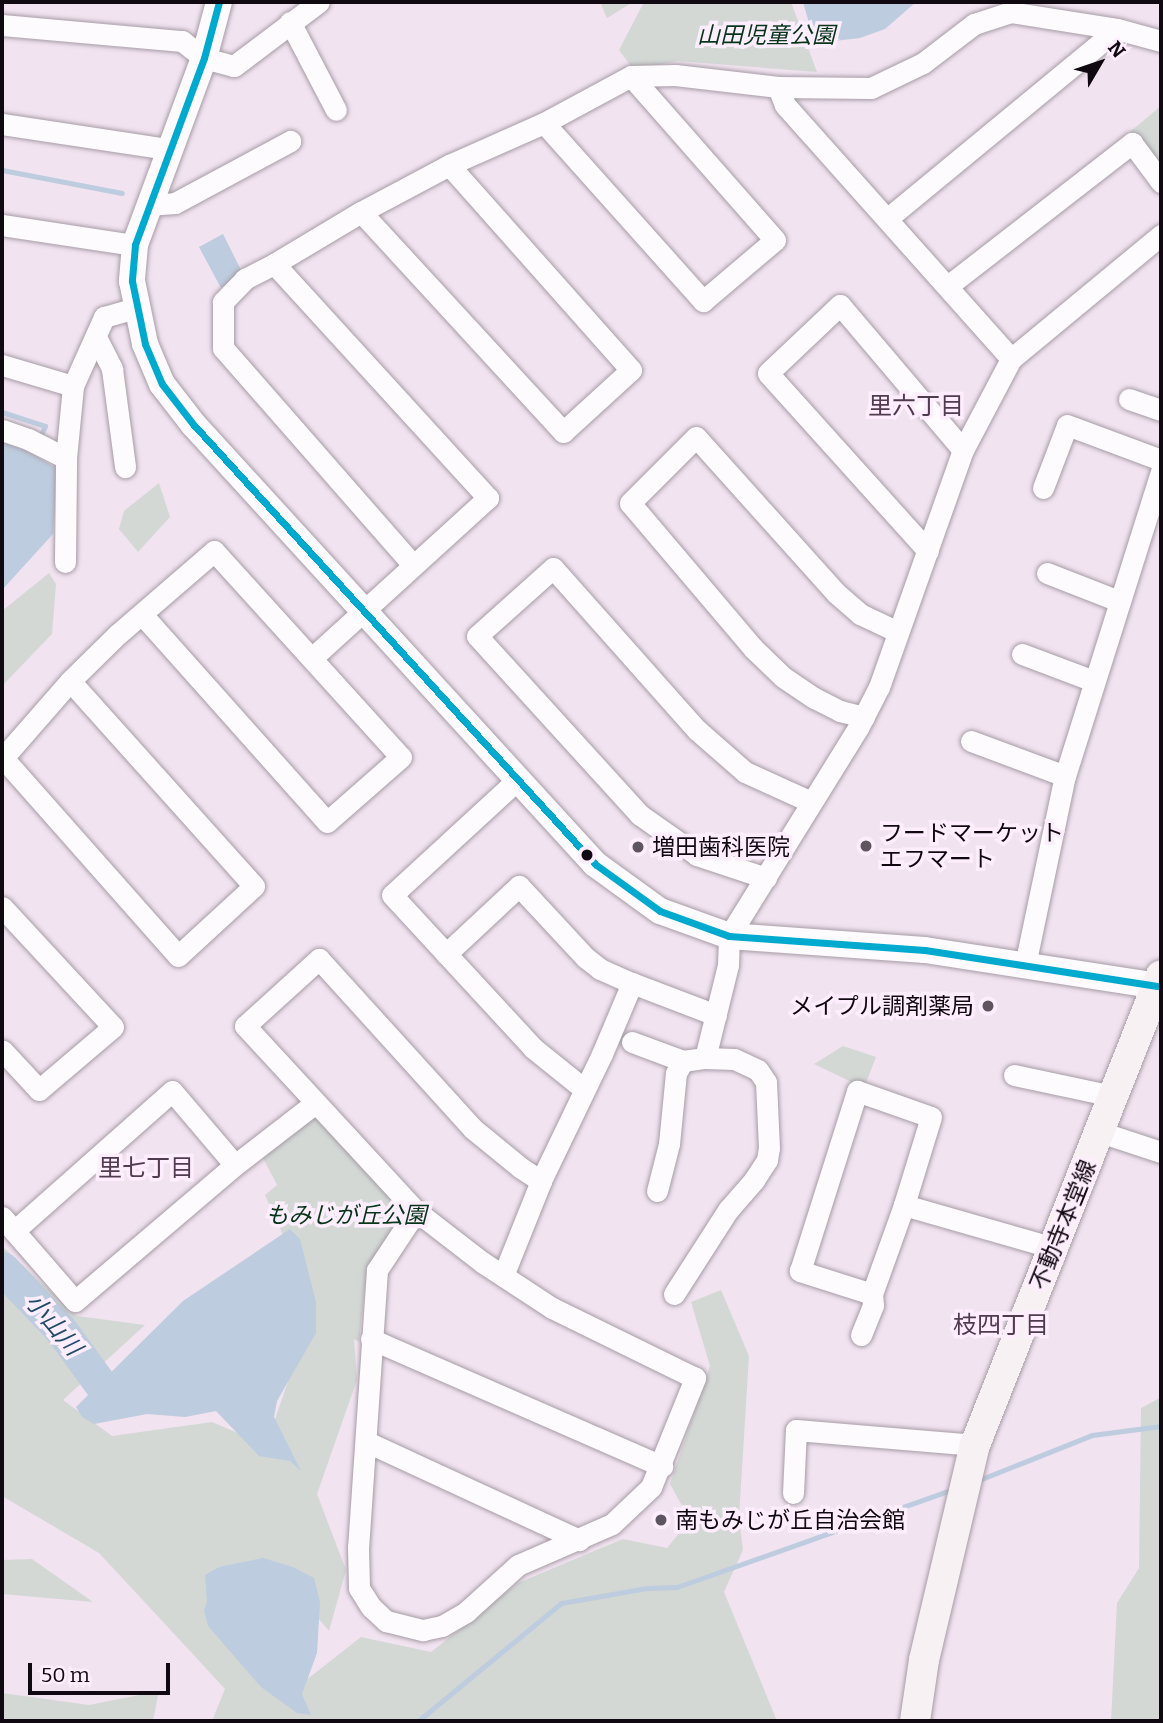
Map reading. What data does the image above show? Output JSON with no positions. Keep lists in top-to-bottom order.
{
  "streets": {
    "main road": ["不動寺本堂線"]
  },
  "districts": ["里六丁目", "里七丁目", "枝四丁目"],
  "water": ["小山川"],
  "parks": ["山田児童公園", "もみじが丘公園"],
  "places": [
    "フードマーケット エフマート",
    "増田歯科医院",
    "メイプル調剤薬局",
    "南もみじが丘自治会館"
  ],
  "scale_bar": "50 m",
  "north": "top right"
}
